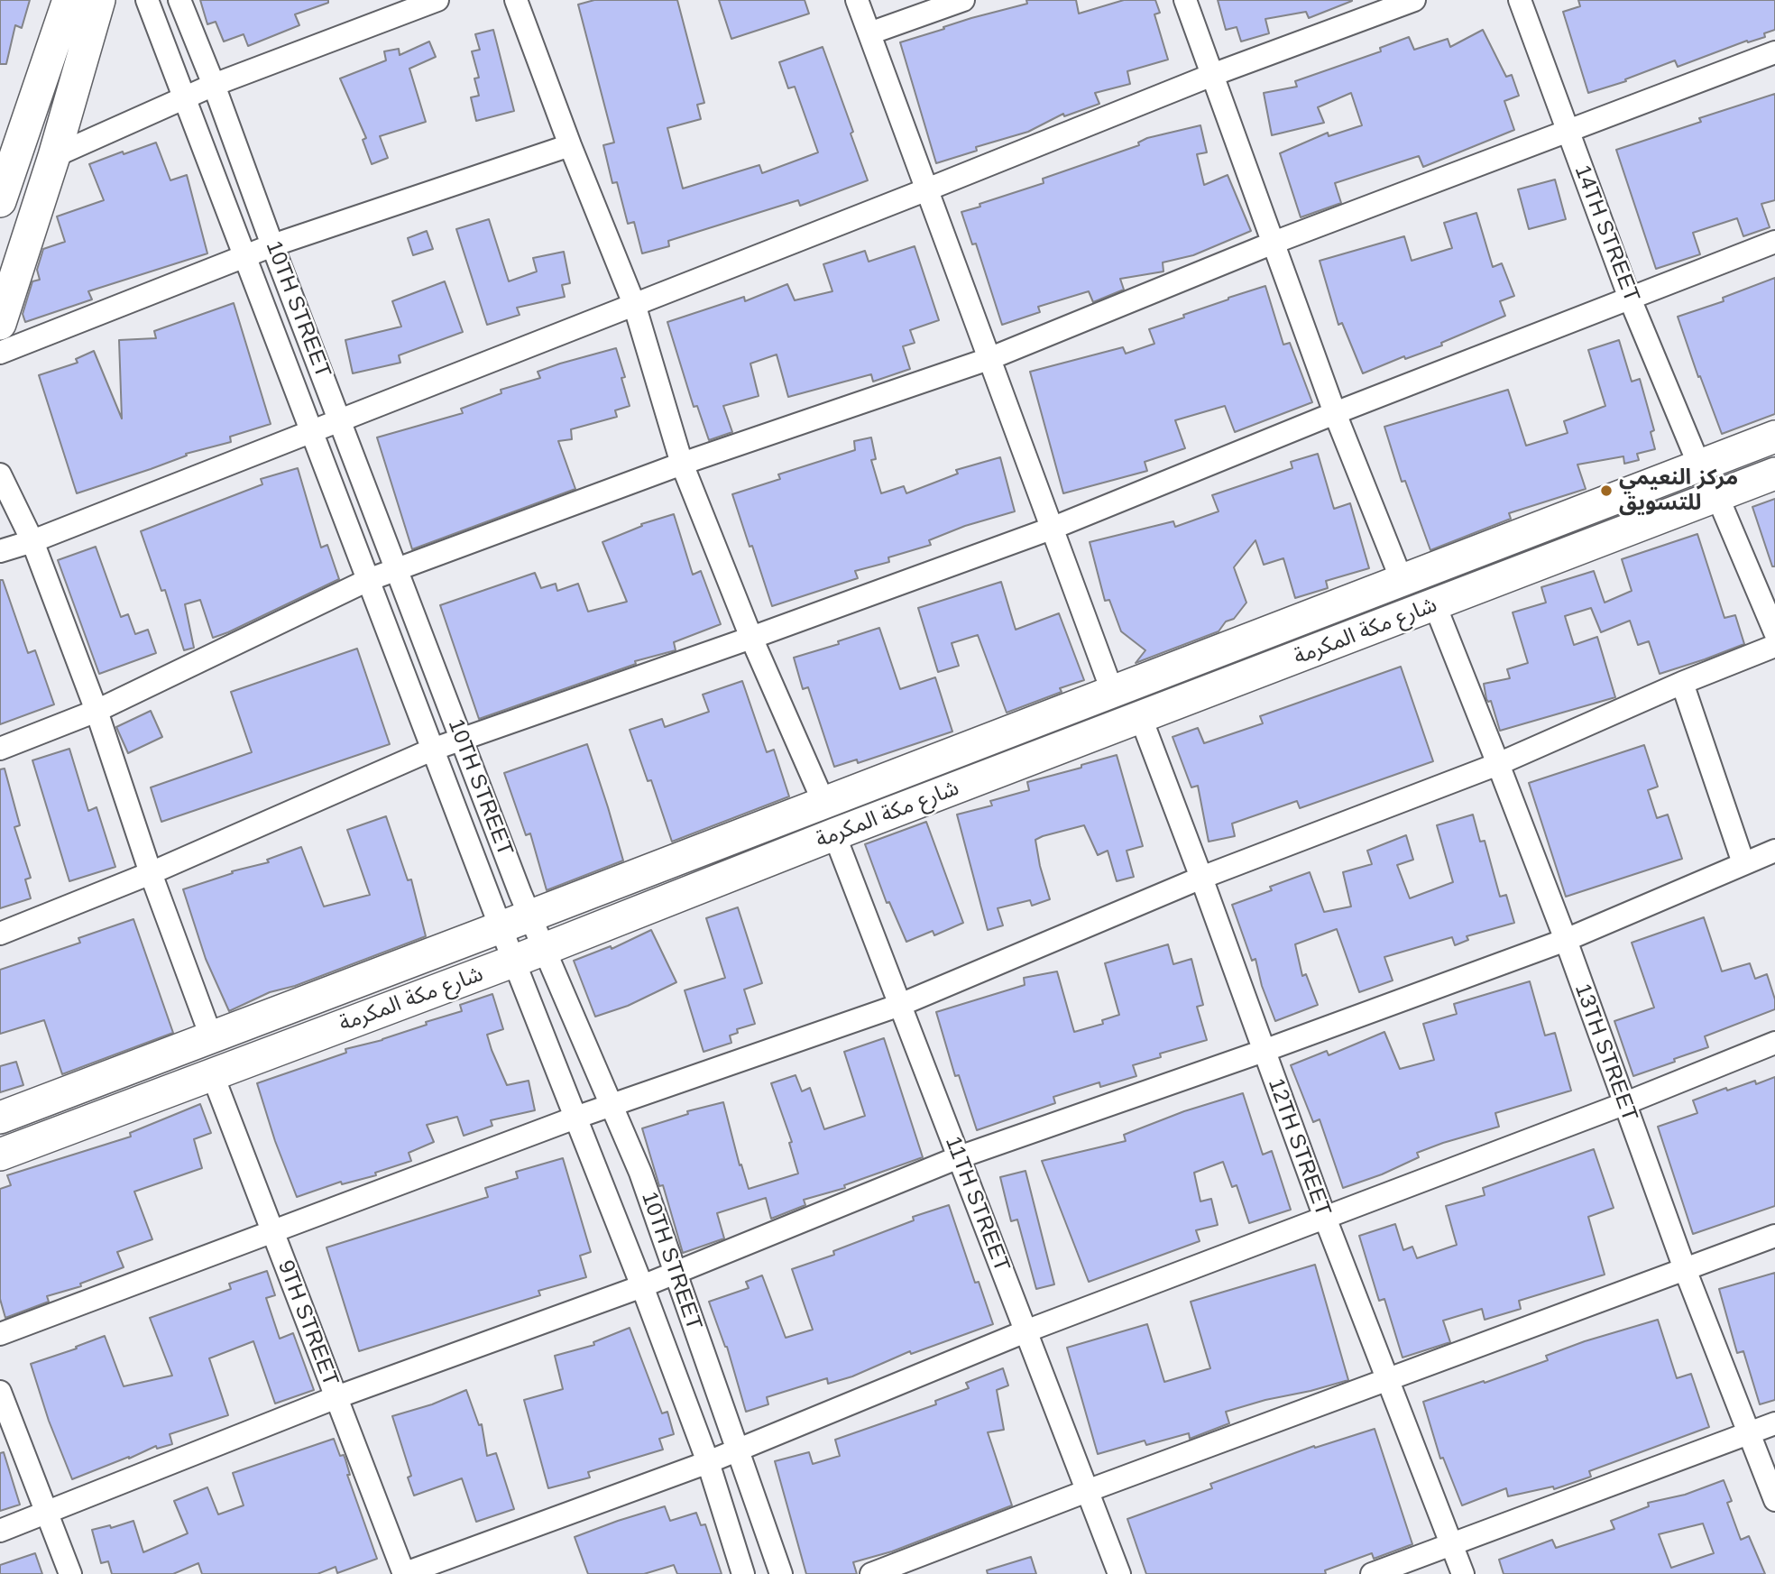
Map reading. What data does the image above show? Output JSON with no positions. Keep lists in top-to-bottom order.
{
  "streets": {
    "main road": ["شارع مكة المكرمة"],
    "street": [
      "14TH STREET",
      "10TH STREET",
      "13TH STREET",
      "12TH STREET",
      "11TH STREET",
      "9TH STREET"
    ]
  },
  "crossings": [
    ["14TH STREET", "شارع مكة المكرمة"],
    ["10TH STREET", "شارع مكة المكرمة"],
    ["شارع مكة المكرمة", "13TH STREET"],
    ["شارع مكة المكرمة", "12TH STREET"],
    ["شارع مكة المكرمة", "11TH STREET"],
    ["شارع مكة المكرمة", "9TH STREET"]
  ],
  "places": ["مركز النعيمي للتسويق"]
}
